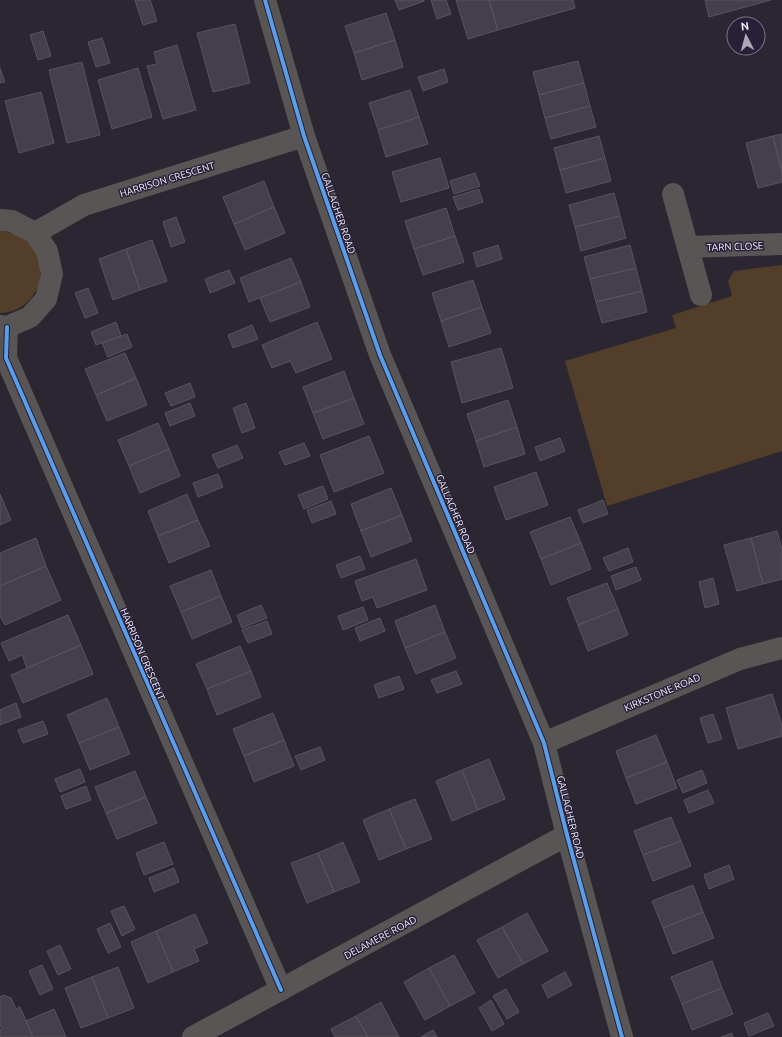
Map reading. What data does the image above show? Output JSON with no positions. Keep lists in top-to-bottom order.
{
  "streets": {
    "street": [
      "HARRISON CRESCENT",
      "GALLAGHER ROAD",
      "TARN CLOSE",
      "KIRKSTONE ROAD",
      "DELAMERE ROAD"
    ]
  },
  "crossings": [
    ["HARRISON CRESCENT", "GALLAGHER ROAD"],
    ["HARRISON CRESCENT", "DELAMERE ROAD"],
    ["GALLAGHER ROAD", "KIRKSTONE ROAD"],
    ["GALLAGHER ROAD", "DELAMERE ROAD"]
  ],
  "north": "top"
}
